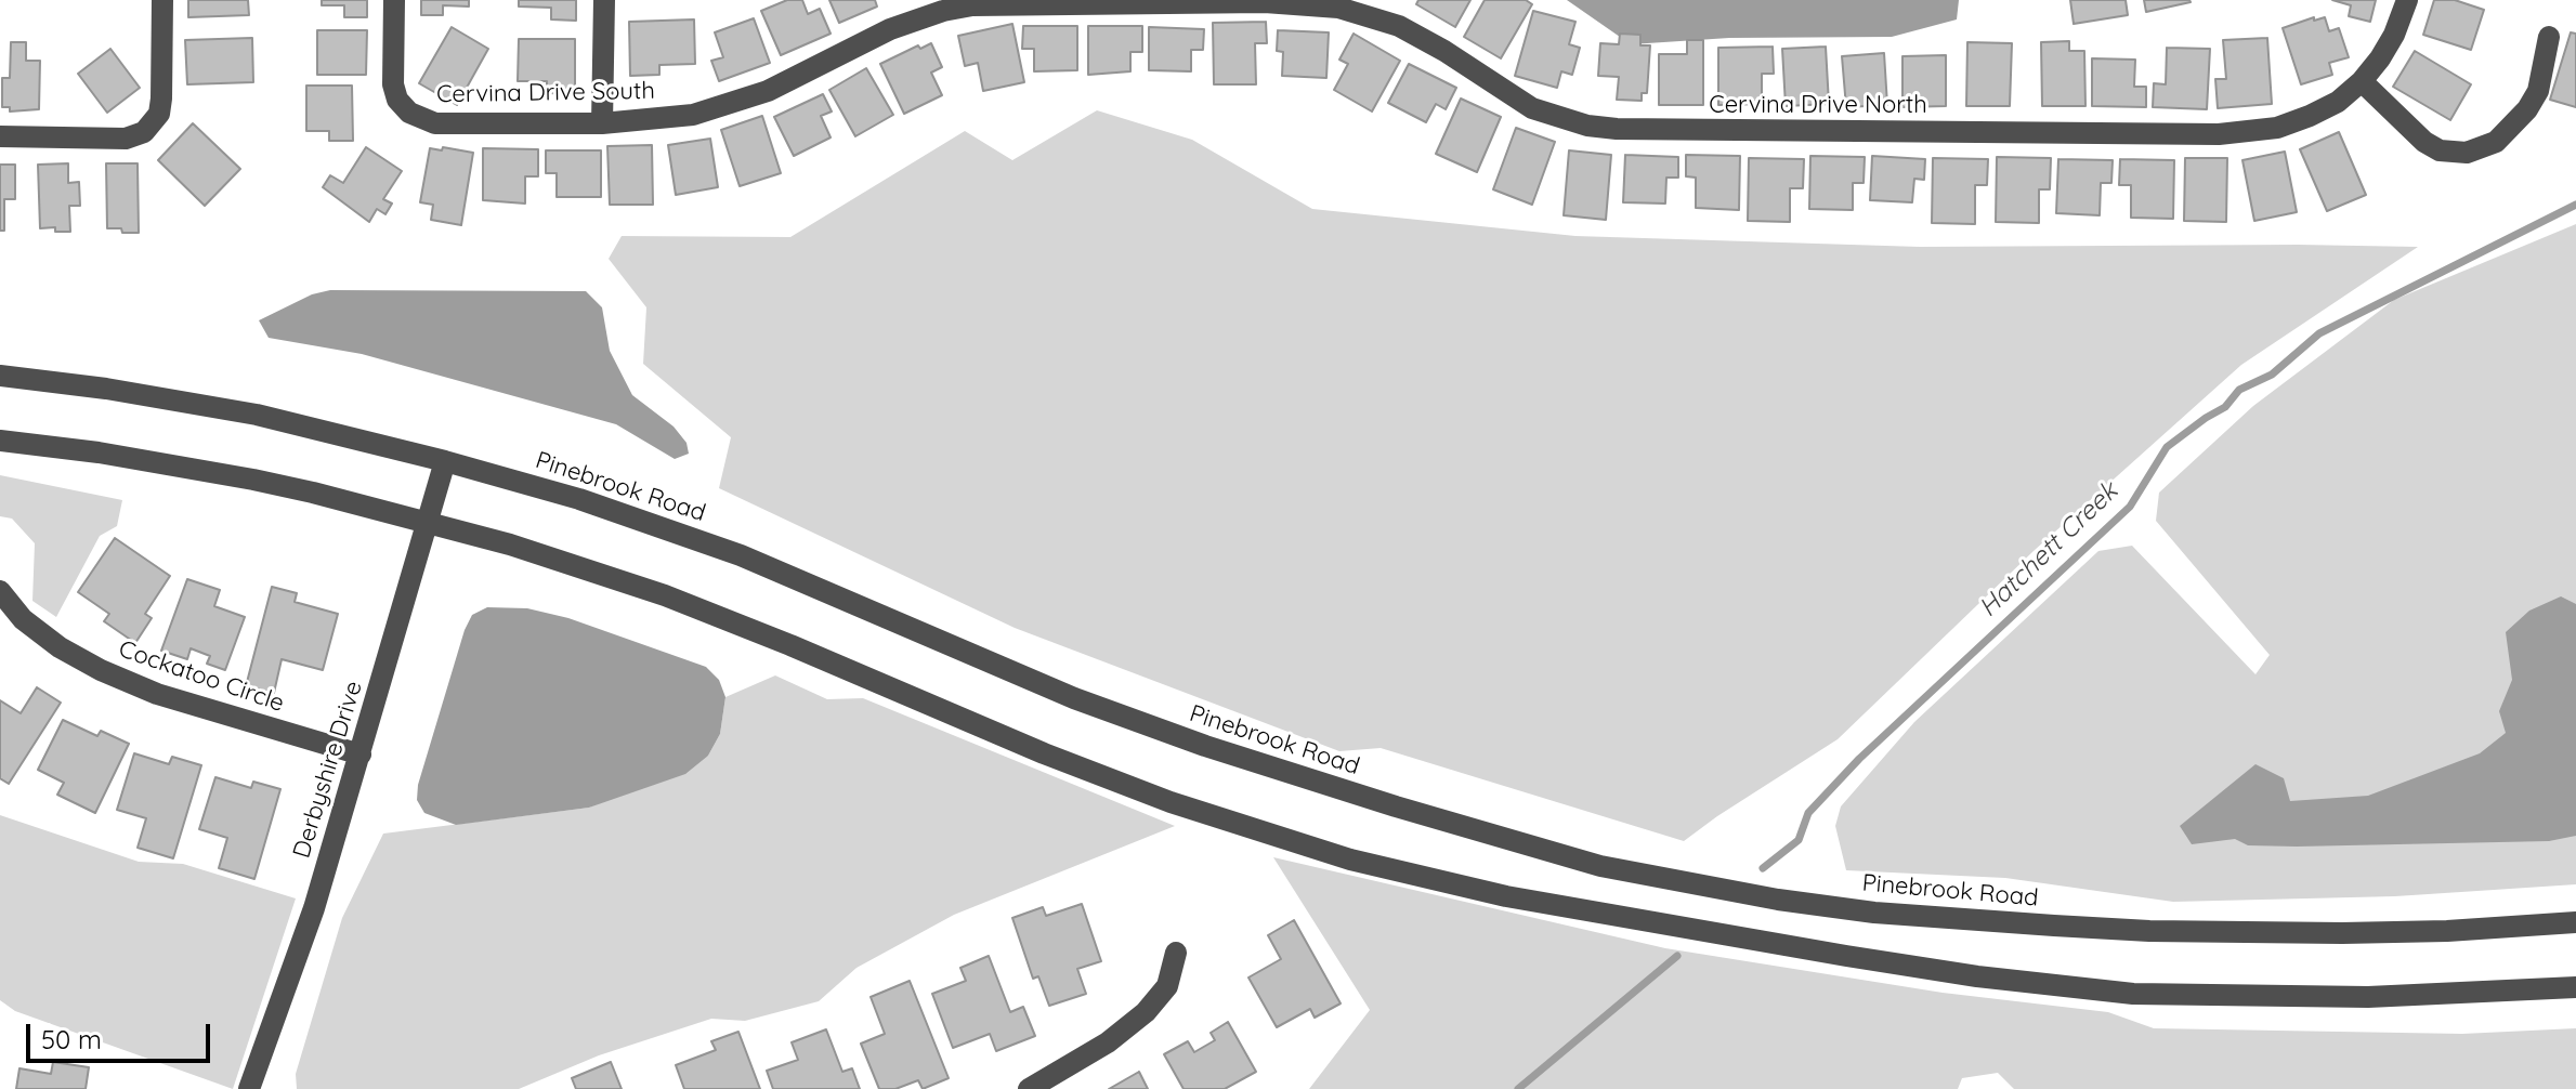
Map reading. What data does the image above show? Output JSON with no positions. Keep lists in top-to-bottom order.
{
  "streets": {
    "street": [
      "Cervina Drive South",
      "Cervina Drive North",
      "Pinebrook Road",
      "Cockatoo Circle",
      "Derbyshire Drive"
    ]
  },
  "crossings": [
    ["Cervina Drive South", "Cervina Drive North"],
    ["Pinebrook Road", "Derbyshire Drive"],
    ["Cockatoo Circle", "Derbyshire Drive"]
  ],
  "water": ["Hatchett Creek"],
  "scale_bar": "50 m"
}
